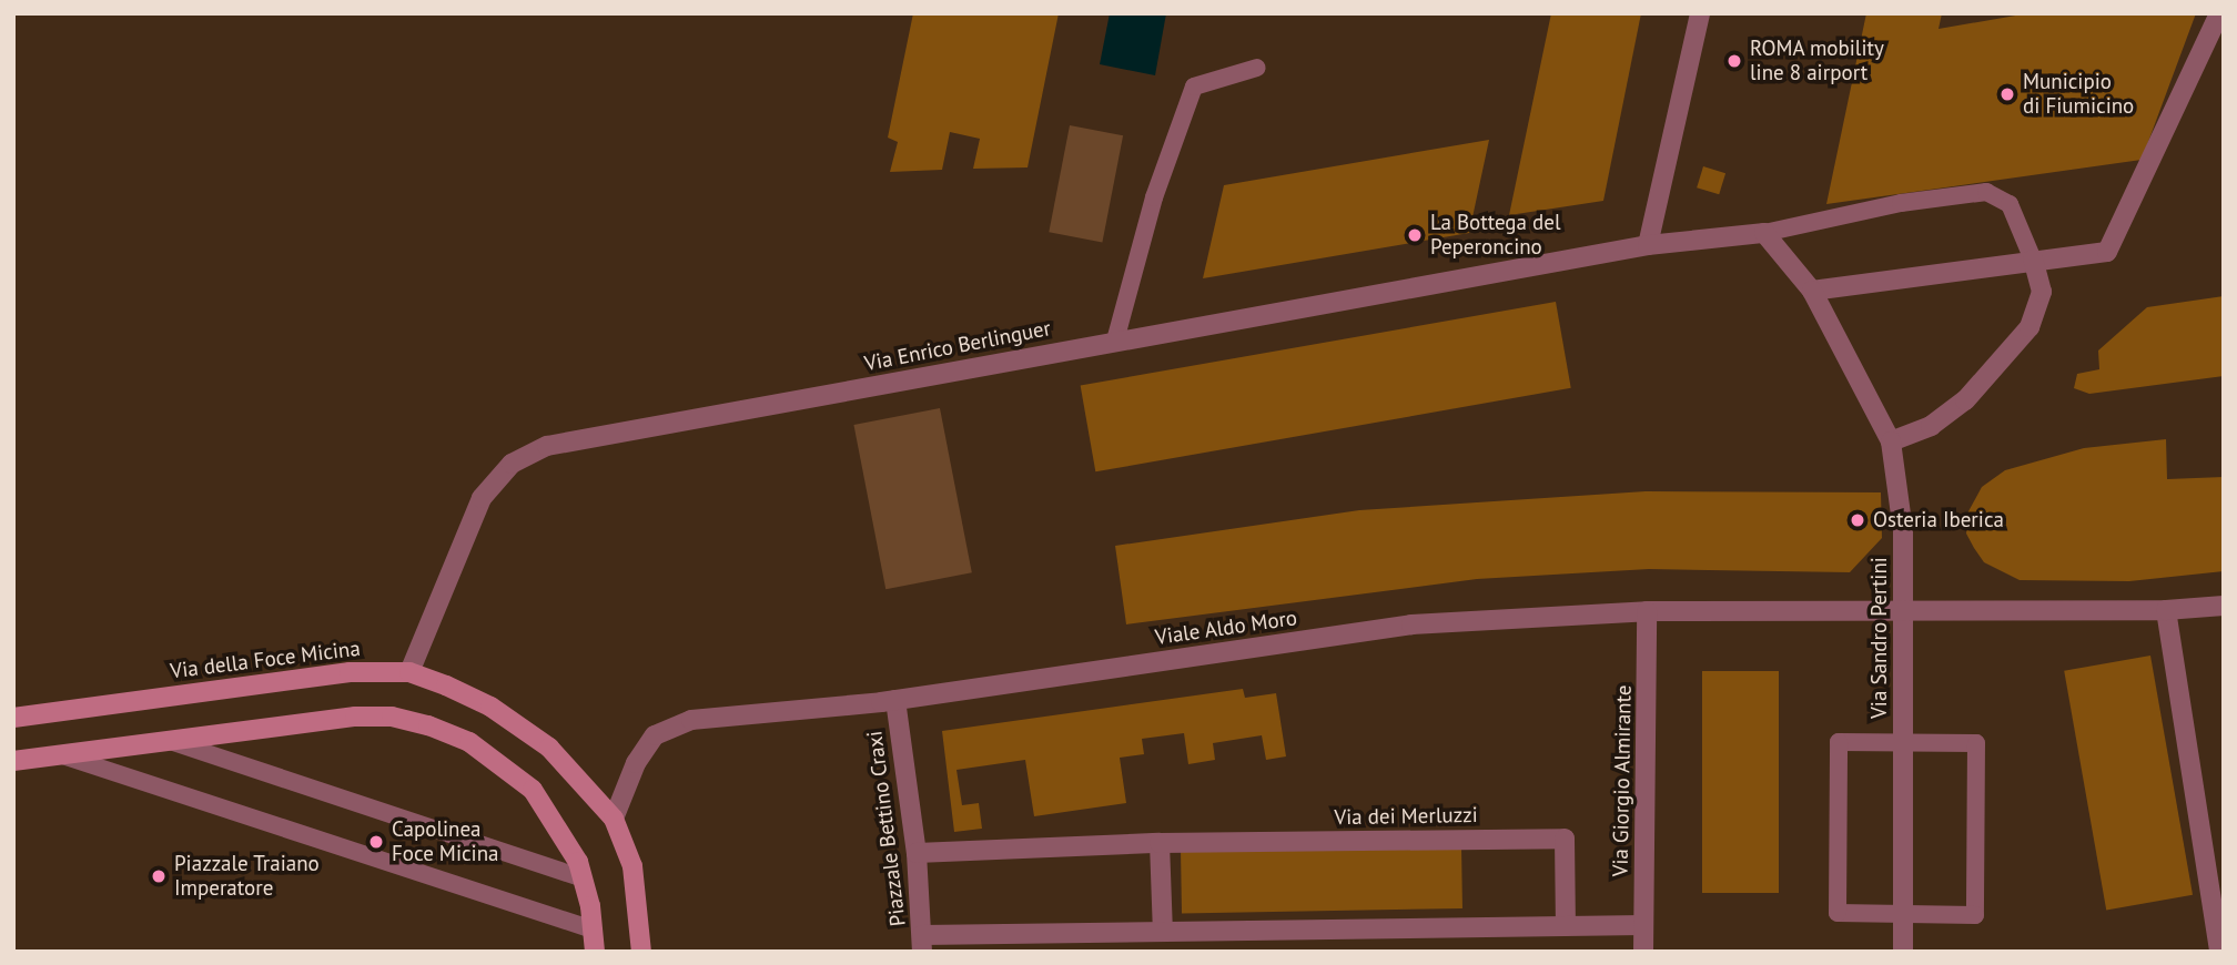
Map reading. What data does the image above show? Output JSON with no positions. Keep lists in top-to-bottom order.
{
  "streets": {
    "street": [
      "Via Enrico Berlinguer",
      "Viale Aldo Moro",
      "Via Sandro Pertini",
      "Via della Foce Micina",
      "Via Giorgio Almirante",
      "Via dei Merluzzi",
      "Piazzale Bettino Craxi"
    ]
  },
  "crossings": [
    ["Via Enrico Berlinguer", "Via Sandro Pertini"],
    ["Via Enrico Berlinguer", "Via della Foce Micina"],
    ["Viale Aldo Moro", "Via Sandro Pertini"],
    ["Viale Aldo Moro", "Via della Foce Micina"],
    ["Viale Aldo Moro", "Via Giorgio Almirante"],
    ["Viale Aldo Moro", "Piazzale Bettino Craxi"],
    ["Via dei Merluzzi", "Piazzale Bettino Craxi"]
  ],
  "places": [
    "ROMA mobility line 8 airport",
    "Municipio di Fiumicino",
    "La Bottega del Peperoncino",
    "Osteria Iberica",
    "Capolinea Foce Micina",
    "Piazzale Traiano Imperatore"
  ]
}
